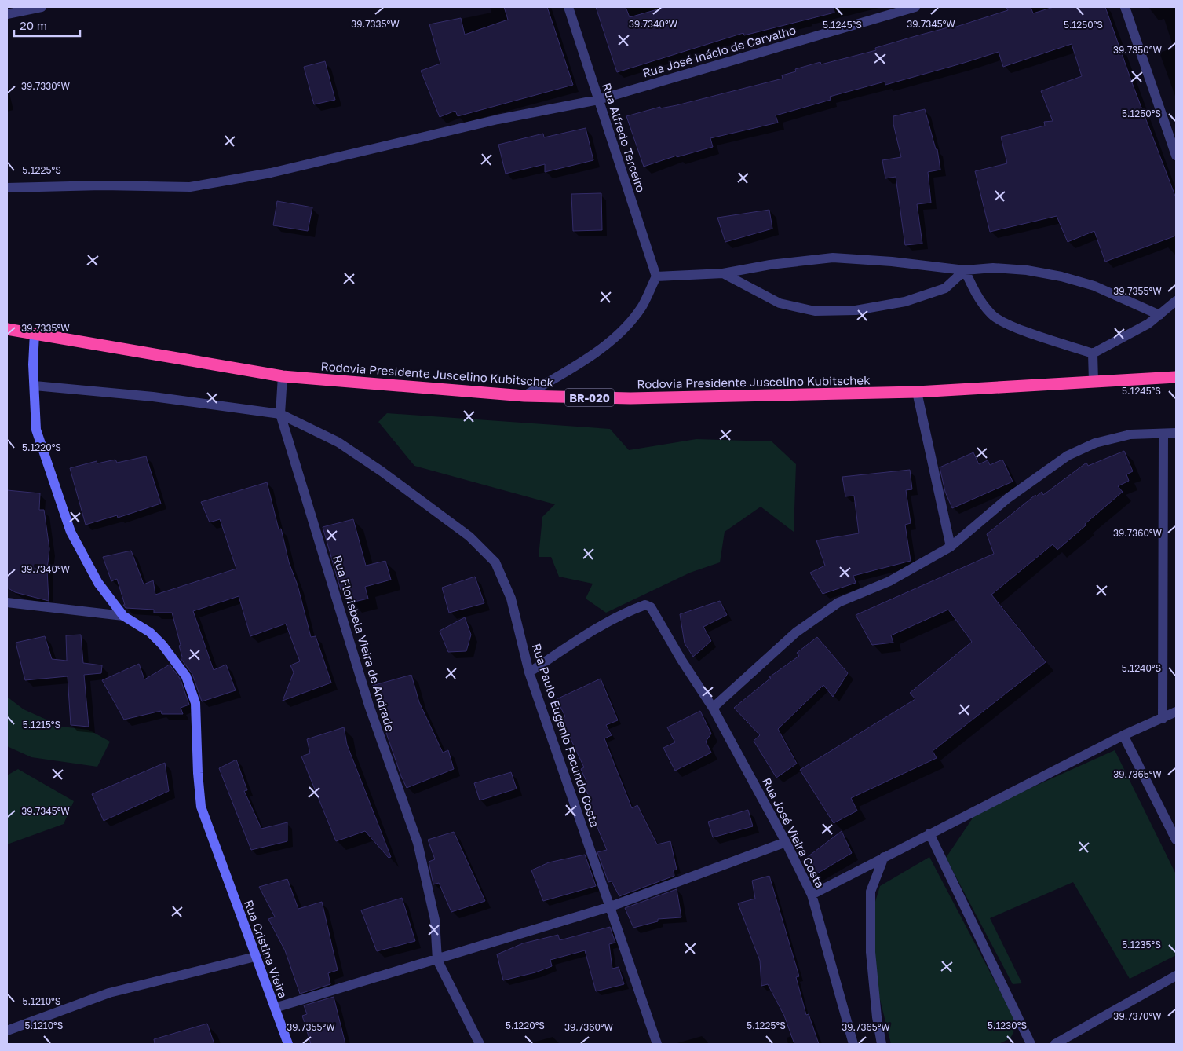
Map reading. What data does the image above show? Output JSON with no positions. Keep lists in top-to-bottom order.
{
  "streets": {
    "highway": ["Rodovia Presidente Juscelino Kubitschek", "BR-020"],
    "street": [
      "Rua José Inácio de Carvalho",
      "Rua Alfredo Terceiro",
      "Rua Florisbela Vieira de Andrade",
      "Rua Paulo Eugenio Facundo Costa",
      "Rua José Vieira Costa",
      "Rua Cristina Vieira"
    ]
  },
  "crossings": [
    ["Rua José Inácio de Carvalho", "Rua Alfredo Terceiro"],
    ["Rua Florisbela Vieira de Andrade", "Rua Paulo Eugenio Facundo Costa"],
    ["Rua Paulo Eugenio Facundo Costa", "Rua José Vieira Costa"]
  ],
  "scale_bar": "20 m",
  "coordinates": [
    "39.7335°W",
    "39.7340°W",
    "39.7345°W",
    "5.1245°S",
    "5.1250°S",
    "39.7350°W",
    "39.7330°W",
    "5.1225°S",
    "39.7355°W",
    "5.1220°S",
    "39.7360°W",
    "5.1240°S",
    "5.1215°S",
    "39.7365°W",
    "5.1235°S",
    "5.1210°S",
    "39.7370°W",
    "5.1230°S"
  ]
}
